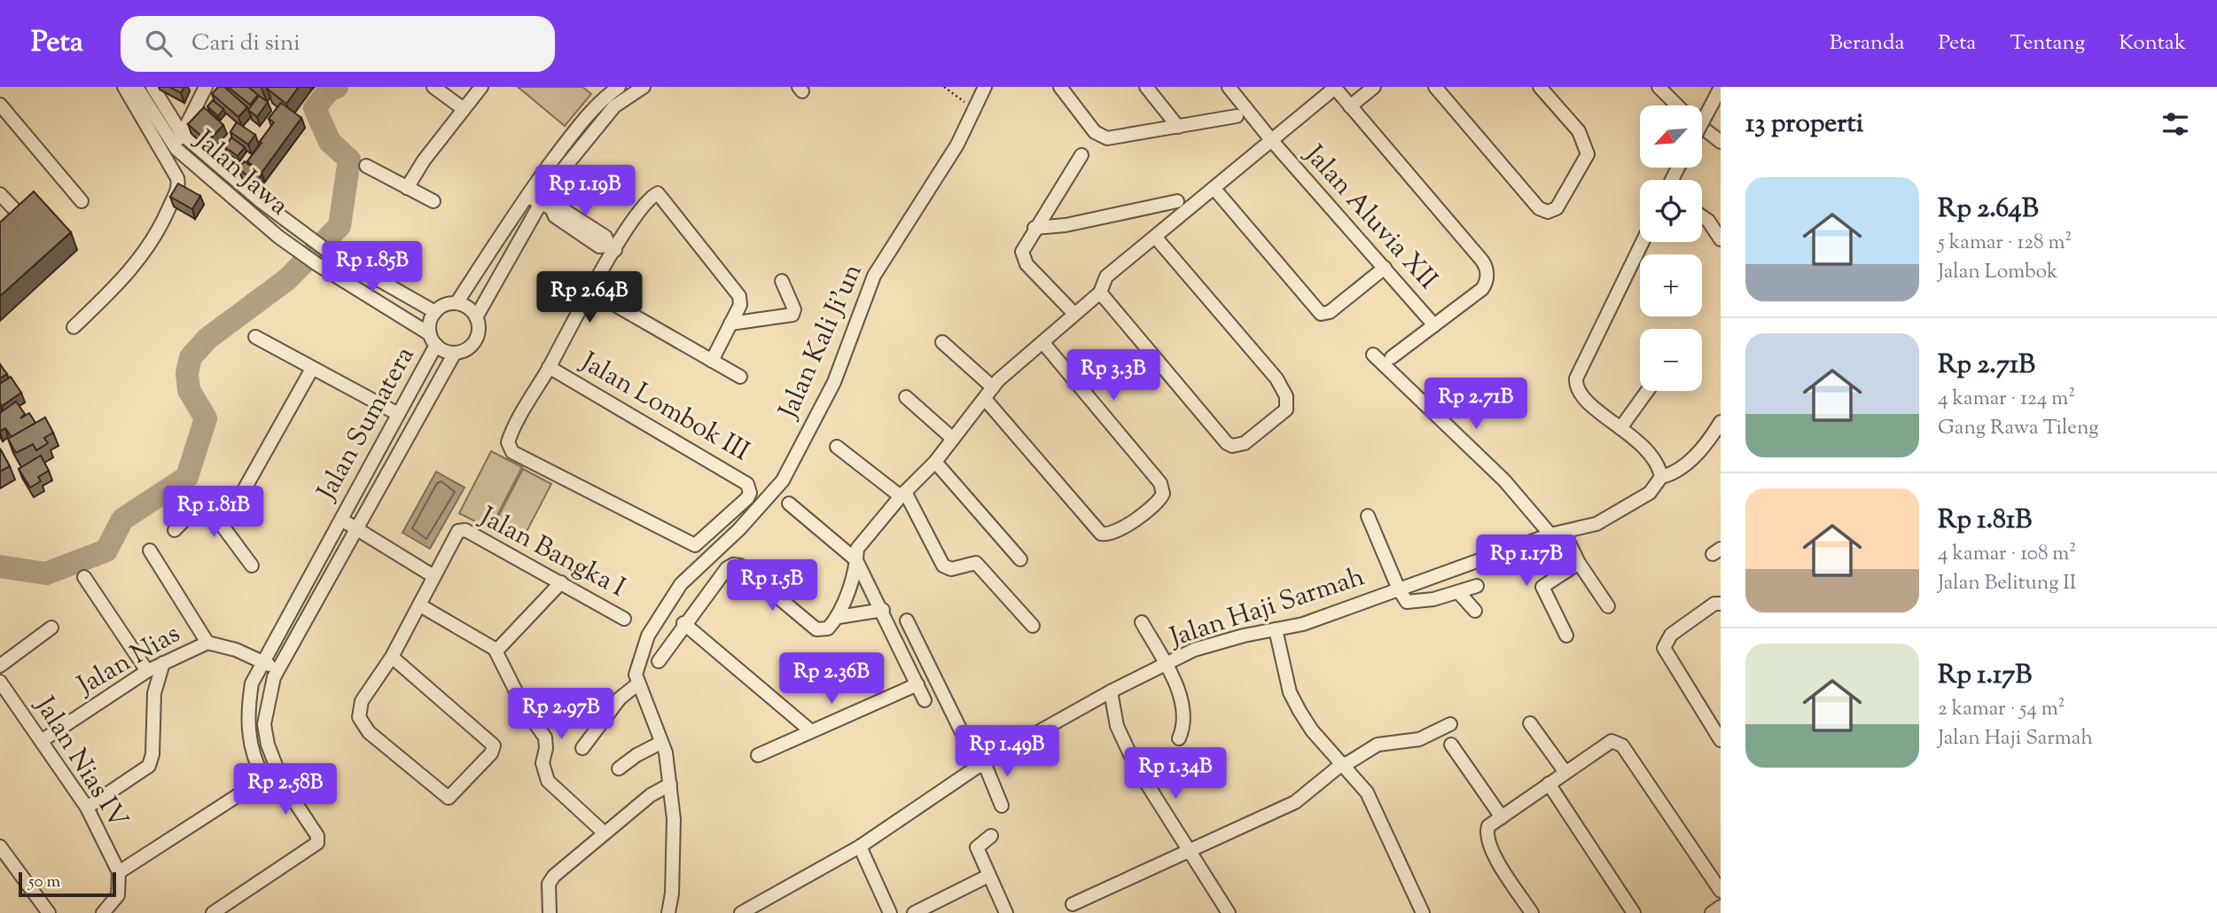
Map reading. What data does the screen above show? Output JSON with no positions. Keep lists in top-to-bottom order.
{
  "streets": {
    "street": [
      "Jalan Jawa",
      "Jalan Aluvia XII",
      "Jalan Kali Ji'un",
      "Jalan Lombok III",
      "Jalan Sumatera",
      "Jalan Bangka I",
      "Jalan Haji Sarmah",
      "Jalan Nias",
      "Jalan Nias IV"
    ]
  },
  "crossings": [
    ["Jalan Jawa", "Jalan Sumatera"],
    ["Jalan Sumatera", "Jalan Nias"],
    ["Jalan Nias", "Jalan Nias IV"]
  ],
  "scale_bar": "50 m",
  "north": "bottom left",
  "page": {
    "header": "Peta",
    "search": "Cari di sini",
    "nav": [
      "Beranda",
      "Peta",
      "Tentang",
      "Kontak"
    ],
    "heading": "13 properti",
    "map_buttons": ["+", "−"],
    "list": [
      {
        "name": "Rp 2.64B",
        "note": "5 kamar · 128 m² · Jalan Lombok"
      },
      {
        "name": "Rp 2.71B",
        "note": "4 kamar · 124 m² · Gang Rawa Tileng"
      },
      {
        "name": "Rp 1.81B",
        "note": "4 kamar · 108 m² · Jalan Belitung II"
      },
      {
        "name": "Rp 1.17B",
        "note": "2 kamar · 54 m² · Jalan Haji Sarmah"
      }
    ],
    "price": [
      "Rp 1.19B",
      "Rp 1.85B",
      "Rp 2.64B",
      "Rp 3.3B",
      "Rp 2.71B",
      "Rp 1.81B",
      "Rp 1.17B",
      "Rp 1.5B",
      "Rp 2.36B",
      "Rp 2.97B",
      "Rp 1.49B",
      "Rp 1.34B",
      "Rp 2.58B"
    ],
    "scale": "50 m"
  }
}
